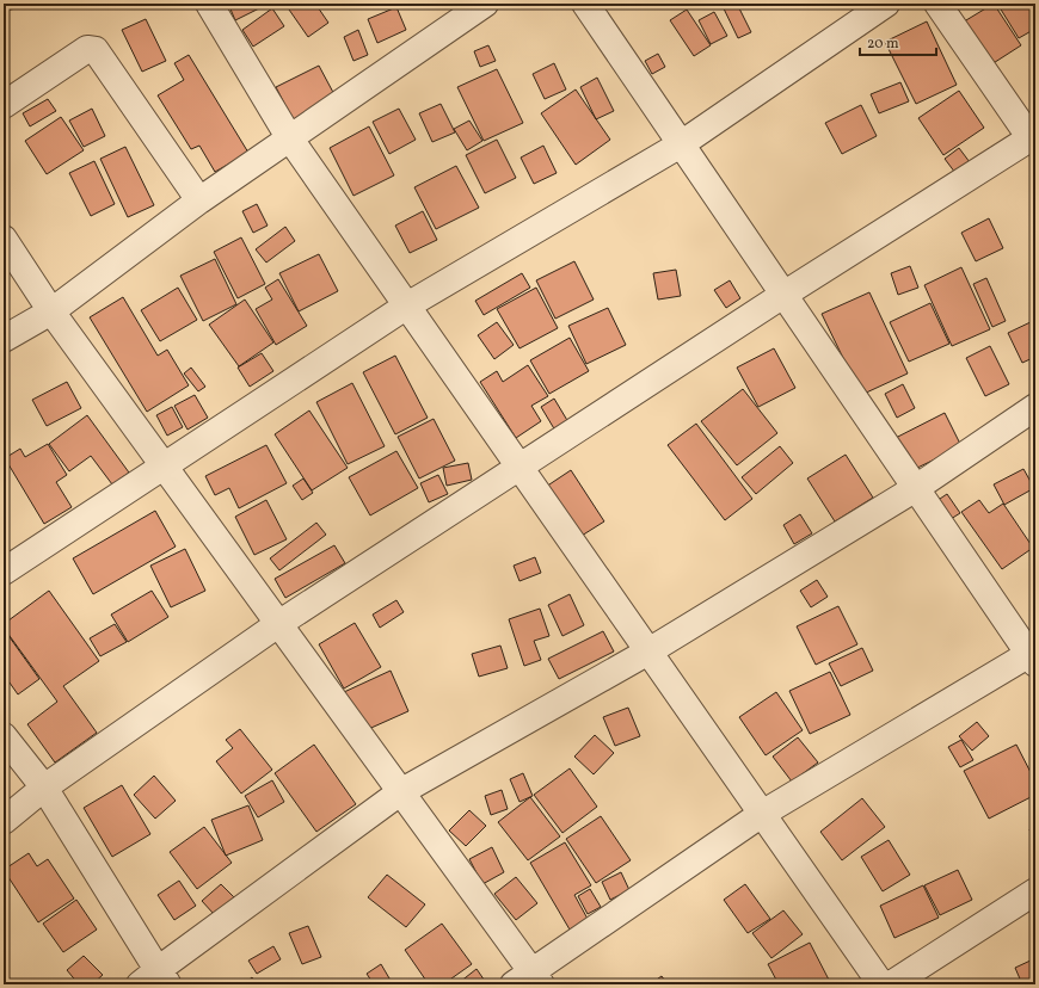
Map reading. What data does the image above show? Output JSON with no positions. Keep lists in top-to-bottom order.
{
  "scale_bar": "20 m"
}
